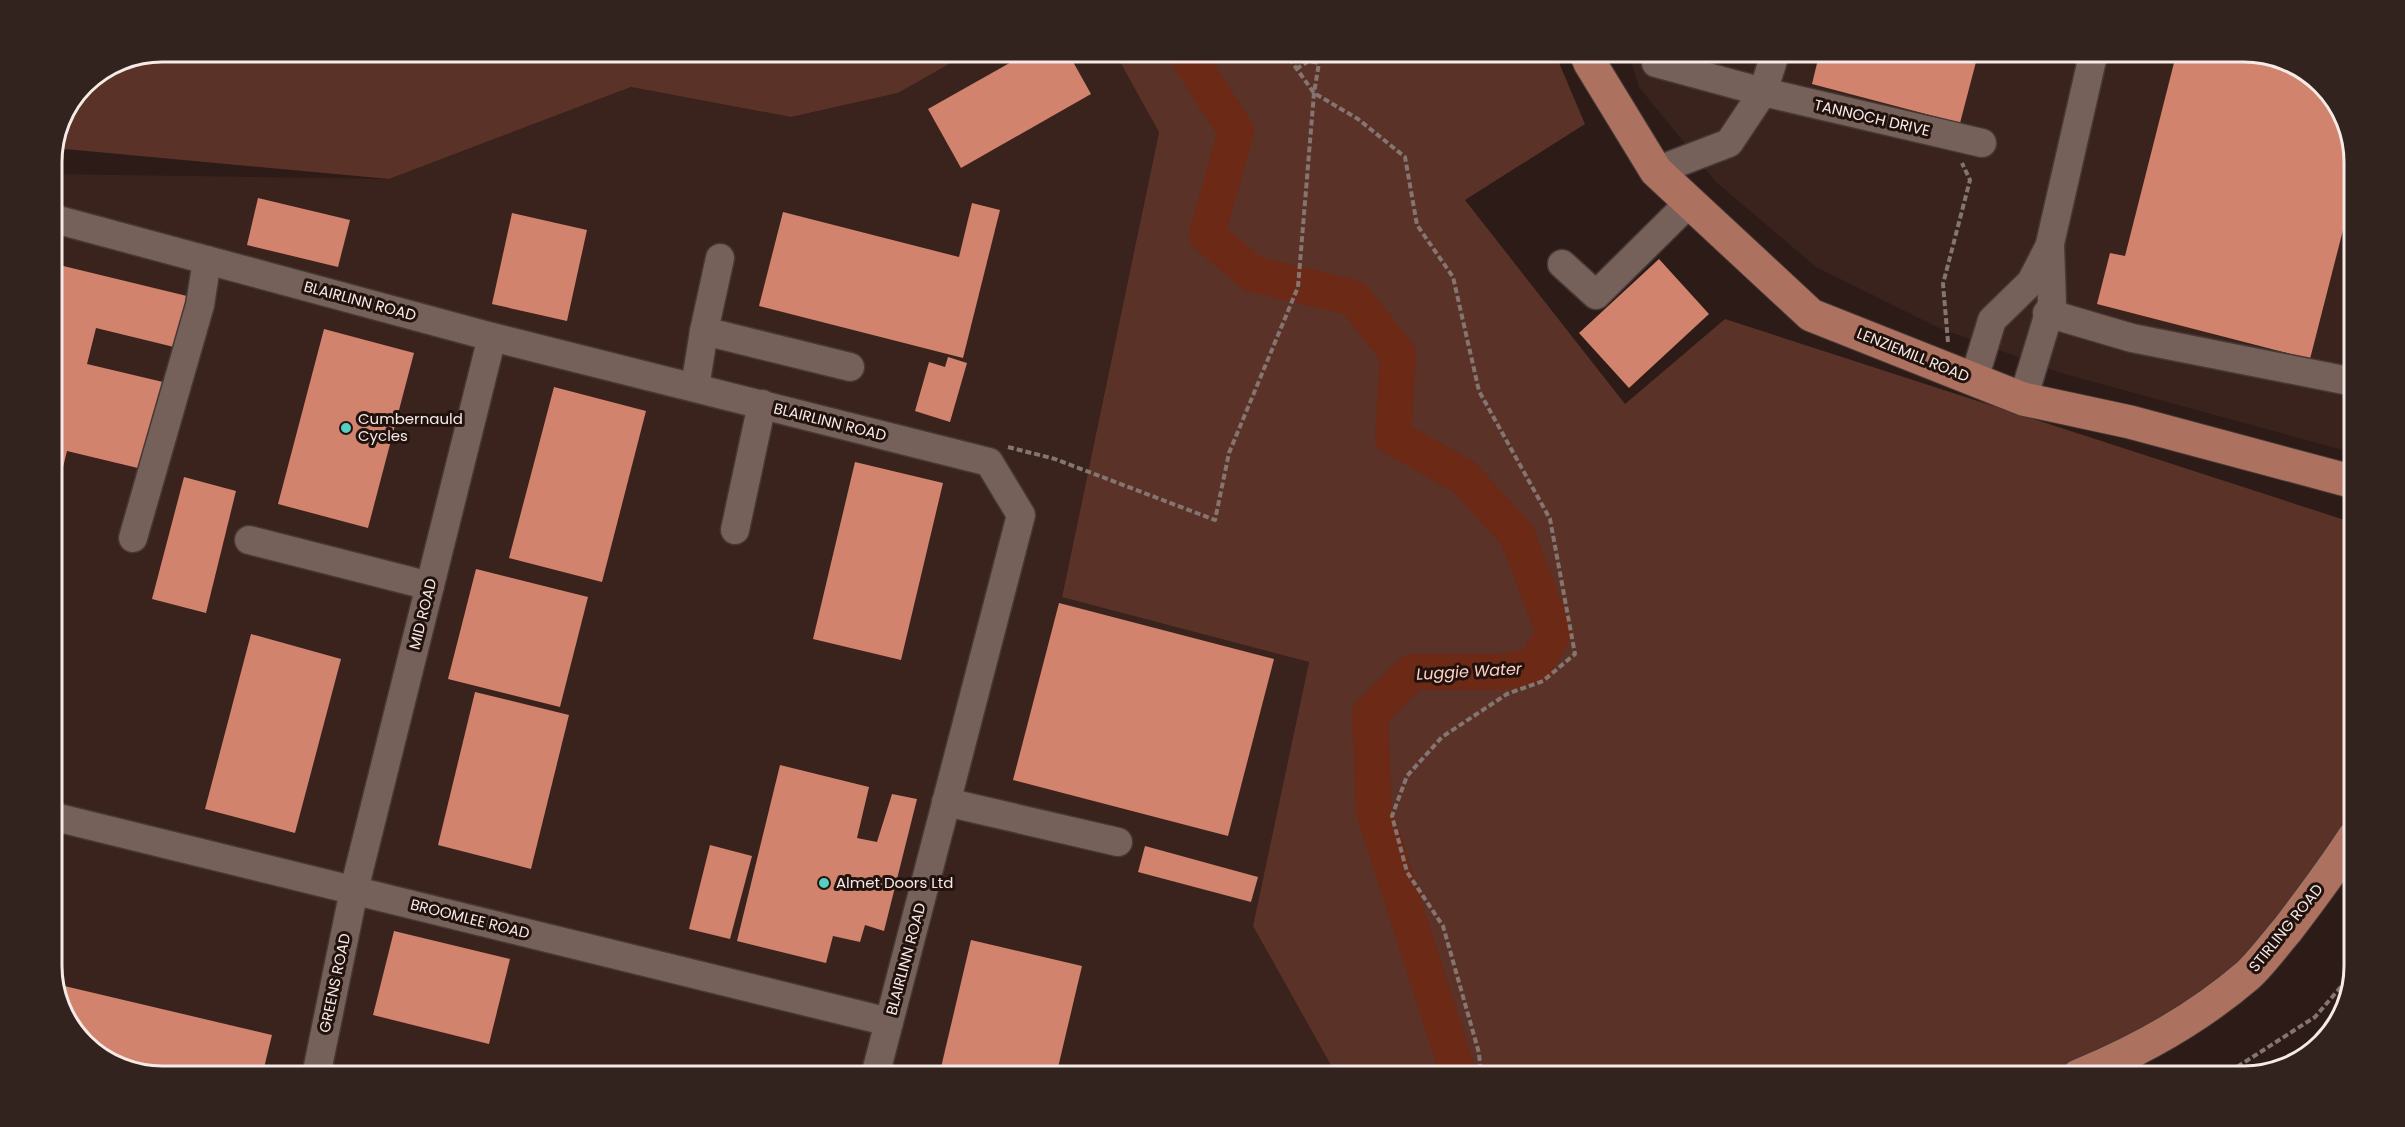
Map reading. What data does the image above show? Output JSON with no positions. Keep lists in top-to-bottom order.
{
  "streets": {
    "main road": ["LENZIEMILL ROAD", "STIRLING ROAD"],
    "street": [
      "TANNOCH DRIVE",
      "BLAIRLINN ROAD",
      "MID ROAD",
      "BROOMLEE ROAD",
      "GREENS ROAD"
    ]
  },
  "crossings": [
    ["BLAIRLINN ROAD", "MID ROAD"],
    ["BLAIRLINN ROAD", "BROOMLEE ROAD"],
    ["MID ROAD", "BROOMLEE ROAD"],
    ["MID ROAD", "GREENS ROAD"],
    ["BROOMLEE ROAD", "GREENS ROAD"]
  ],
  "water": ["Luggie Water"],
  "places": ["Cumbernauld Cycles", "Almet Doors Ltd"]
}
